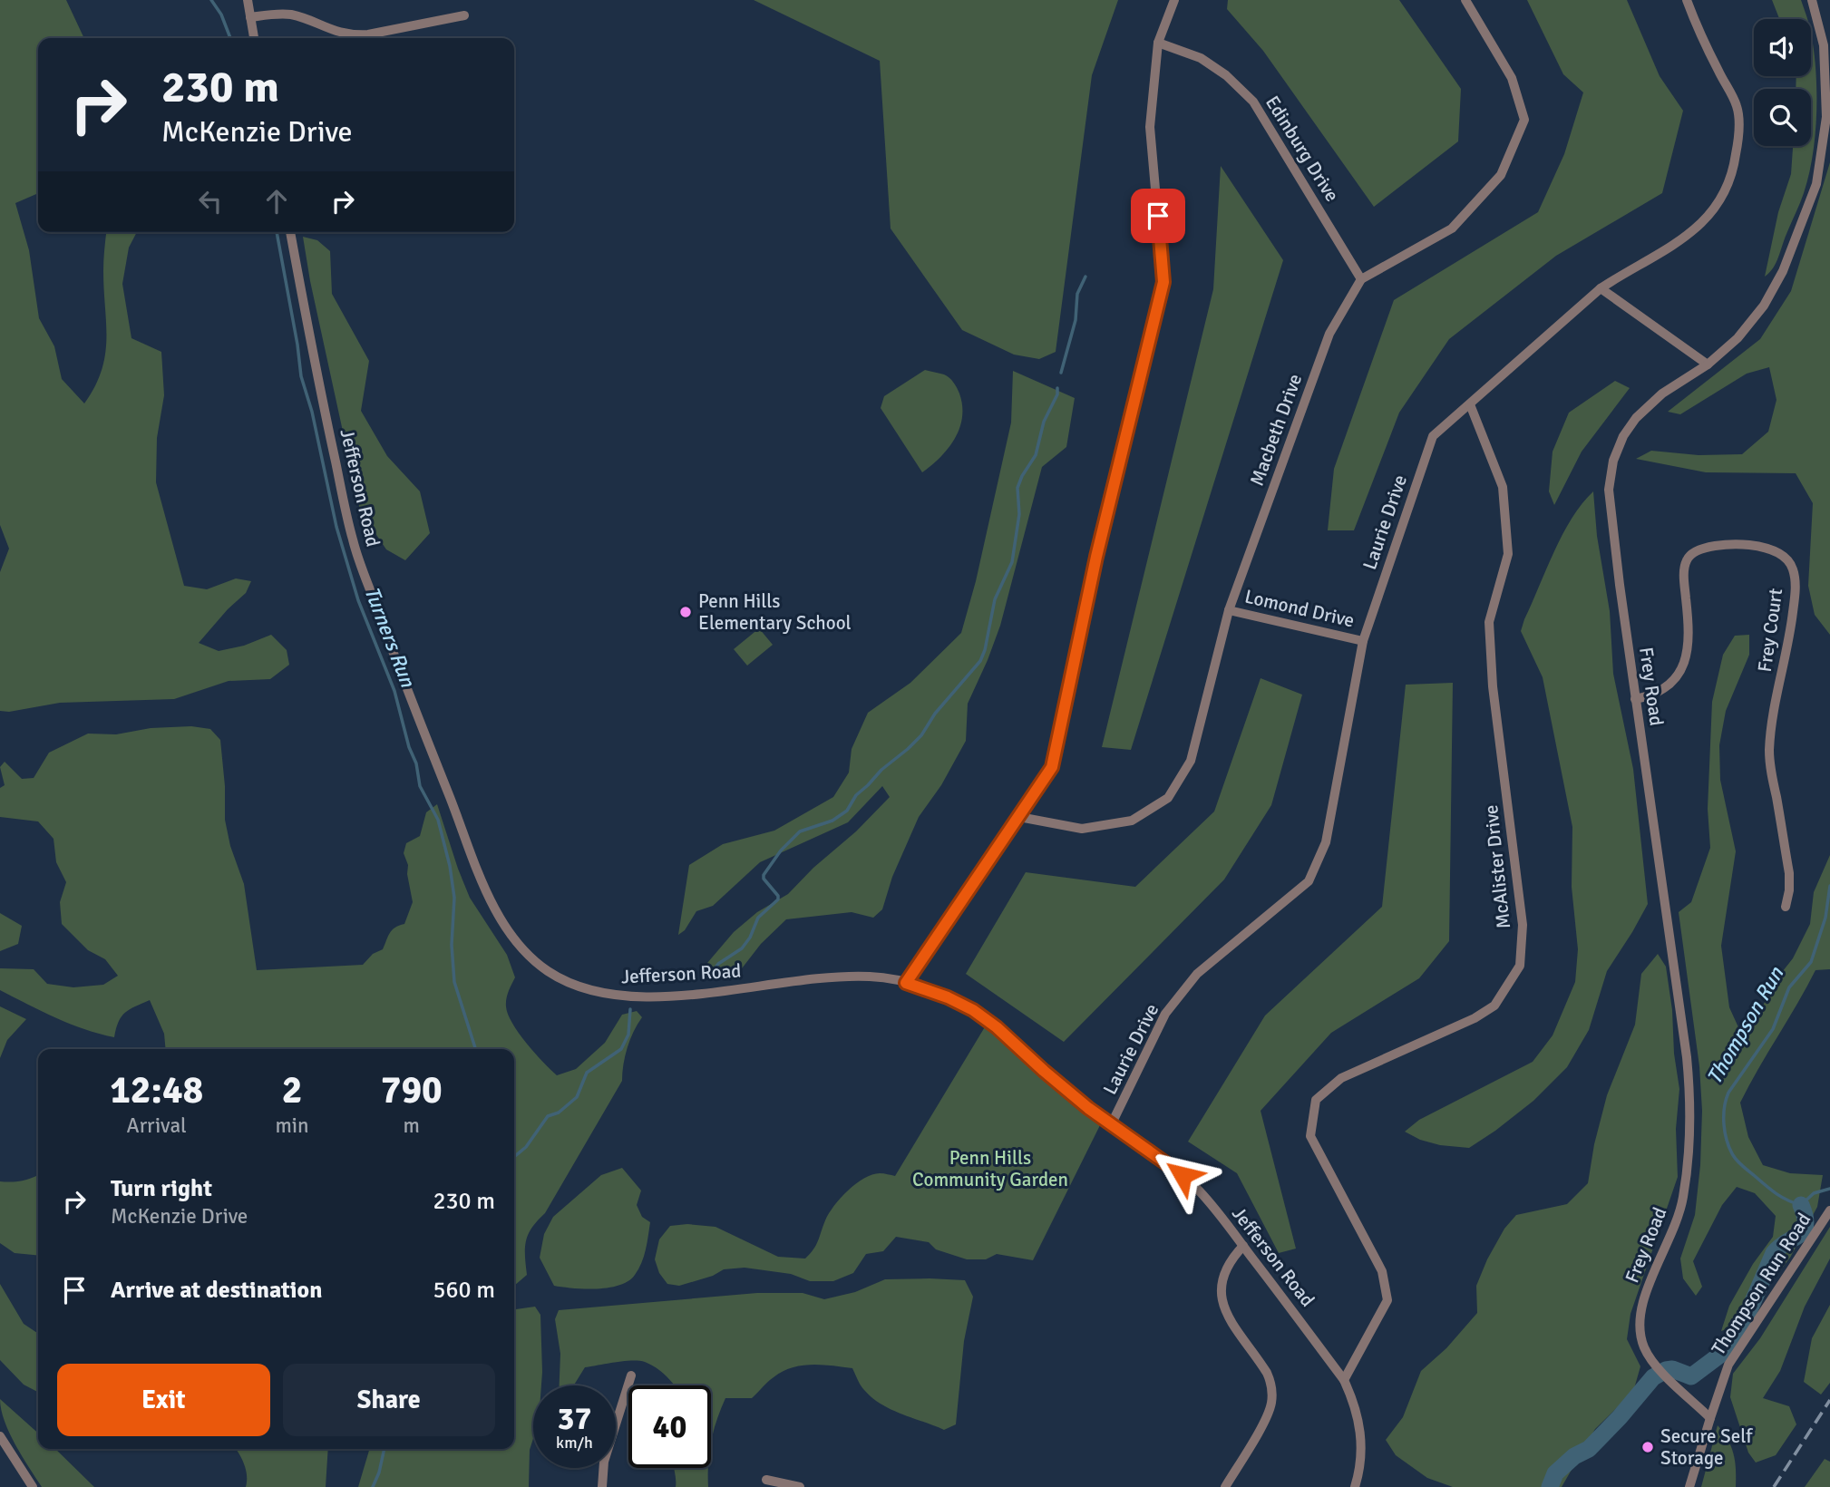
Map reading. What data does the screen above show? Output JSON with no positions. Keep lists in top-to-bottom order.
{
  "streets": {
    "street": [
      "Edinburg Drive",
      "Macbeth Drive",
      "Jefferson Road",
      "Laurie Drive",
      "Lomond Drive",
      "Frey Court",
      "Frey Road",
      "McAlister Drive",
      "Thompson Run Road"
    ]
  },
  "crossings": [
    ["Edinburg Drive", "Macbeth Drive"],
    ["Macbeth Drive", "Lomond Drive"],
    ["Jefferson Road", "Laurie Drive"],
    ["Jefferson Road", "McAlister Drive"],
    ["Laurie Drive", "Lomond Drive"],
    ["Laurie Drive", "McAlister Drive"],
    ["Frey Court", "Frey Road"],
    ["Frey Road", "Thompson Run Road"]
  ],
  "water": ["Turners Run", "Thompson Run"],
  "parks": ["Penn Hills Community Garden"],
  "places": ["Penn Hills Elementary School", "Secure Self Storage"],
  "page": {
    "turn": ["230 m", "McKenzie Drive"],
    "eta": [
      "12:48",
      "Arrival",
      "2",
      "min",
      "790",
      "m"
    ],
    "list": [
      {
        "name": "Turn right",
        "note": "McKenzie Drive",
        "value": "230 m"
      },
      {
        "name": "Arrive at destination",
        "value": "560 m"
      }
    ],
    "buttons": ["Exit", "Share"],
    "speed": "37 km/h",
    "limit": "40"
  }
}
